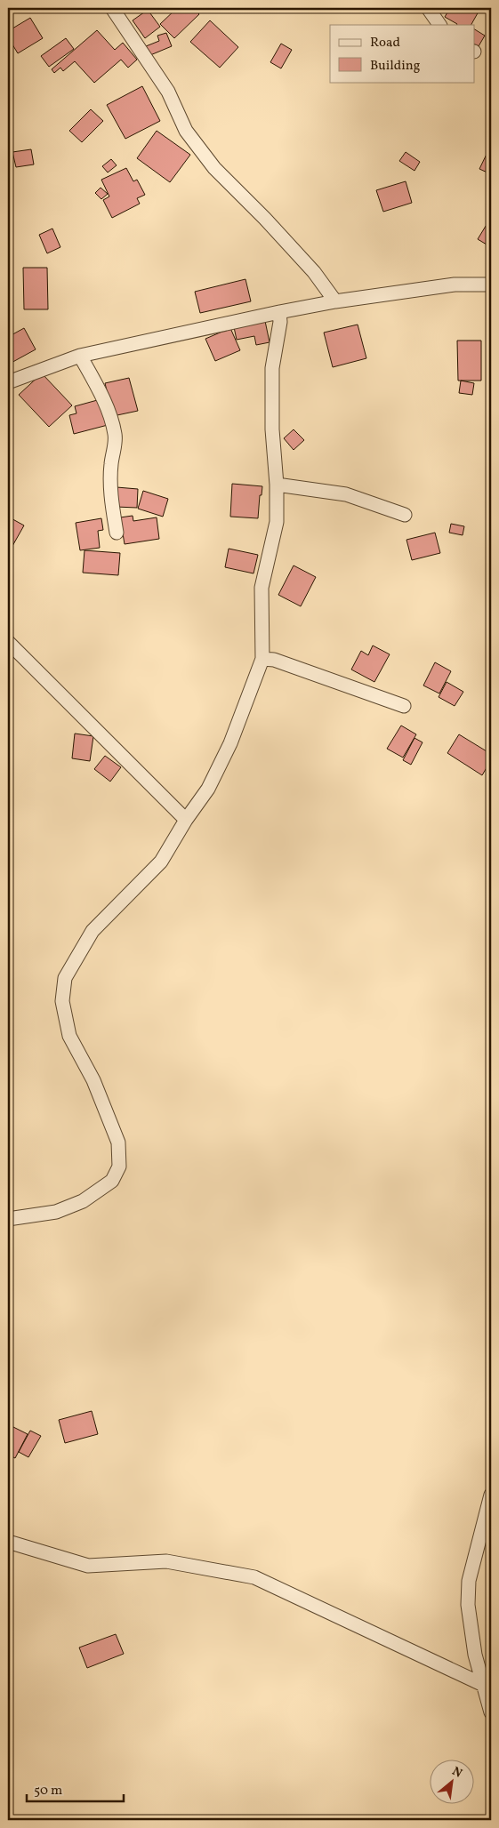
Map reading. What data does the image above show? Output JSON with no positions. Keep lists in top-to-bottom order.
{
  "legend": ["Road", "Building"],
  "scale_bar": "50 m",
  "north": "top right"
}
